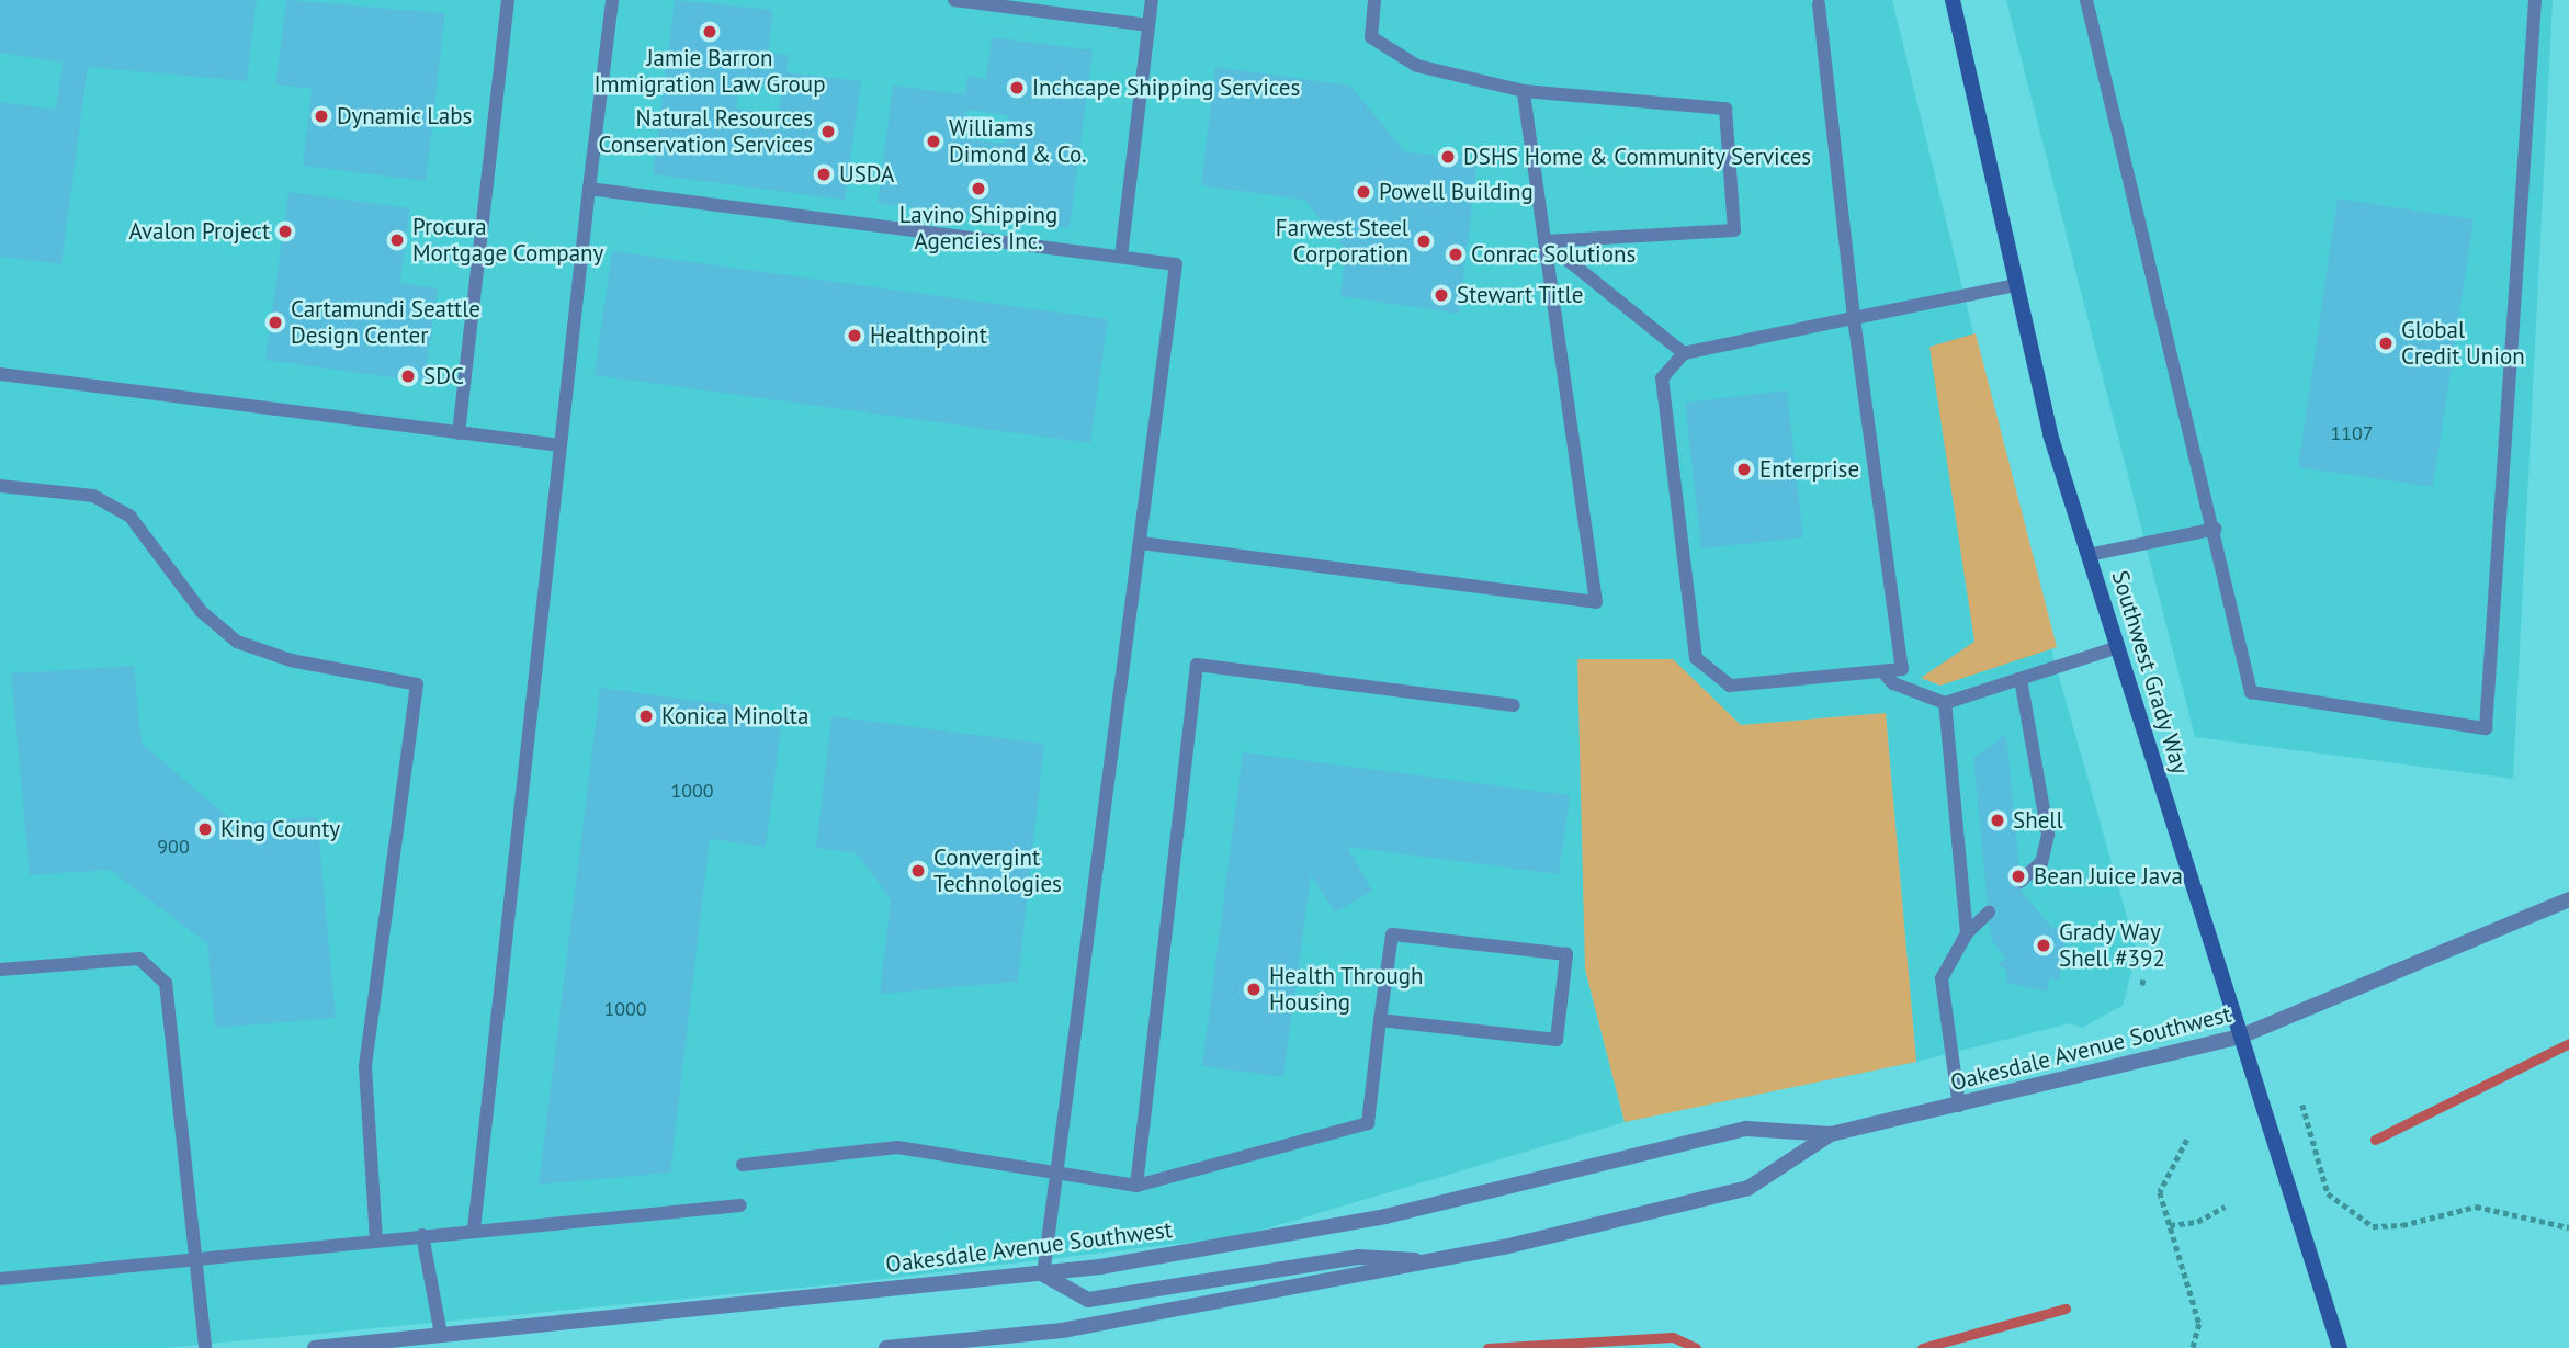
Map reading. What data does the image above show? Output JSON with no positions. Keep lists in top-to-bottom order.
{
  "streets": {
    "main road": ["Southwest Grady Way"],
    "street": ["Oakesdale Avenue Southwest"]
  },
  "crossings": [
    ["Southwest Grady Way", "Oakesdale Avenue Southwest"]
  ],
  "places": [
    "Jamie Barron Immigration Law Group",
    "Inchcape Shipping Services",
    "Dynamic Labs",
    "Natural Resources Conservation Services",
    "Williams Dimond & Co.",
    "DSHS Home & Community Services",
    "USDA",
    "Lavino Shipping Agencies Inc.",
    "Powell Building",
    "Avalon Project",
    "Procura Mortgage Company",
    "Farwest Steel Corporation",
    "Conrac Solutions",
    "Stewart Title",
    "Cartamundi Seattle Design Center",
    "Healthpoint",
    "Global Credit Union",
    "SDC",
    "Enterprise",
    "Konica Minolta",
    "Shell",
    "King County",
    "Convergint Technologies",
    "Bean Juice Java",
    "Grady Way Shell #392",
    "Health Through Housing"
  ],
  "house_numbers": [
    "1107",
    "1000",
    "900",
    "1000"
  ]
}
